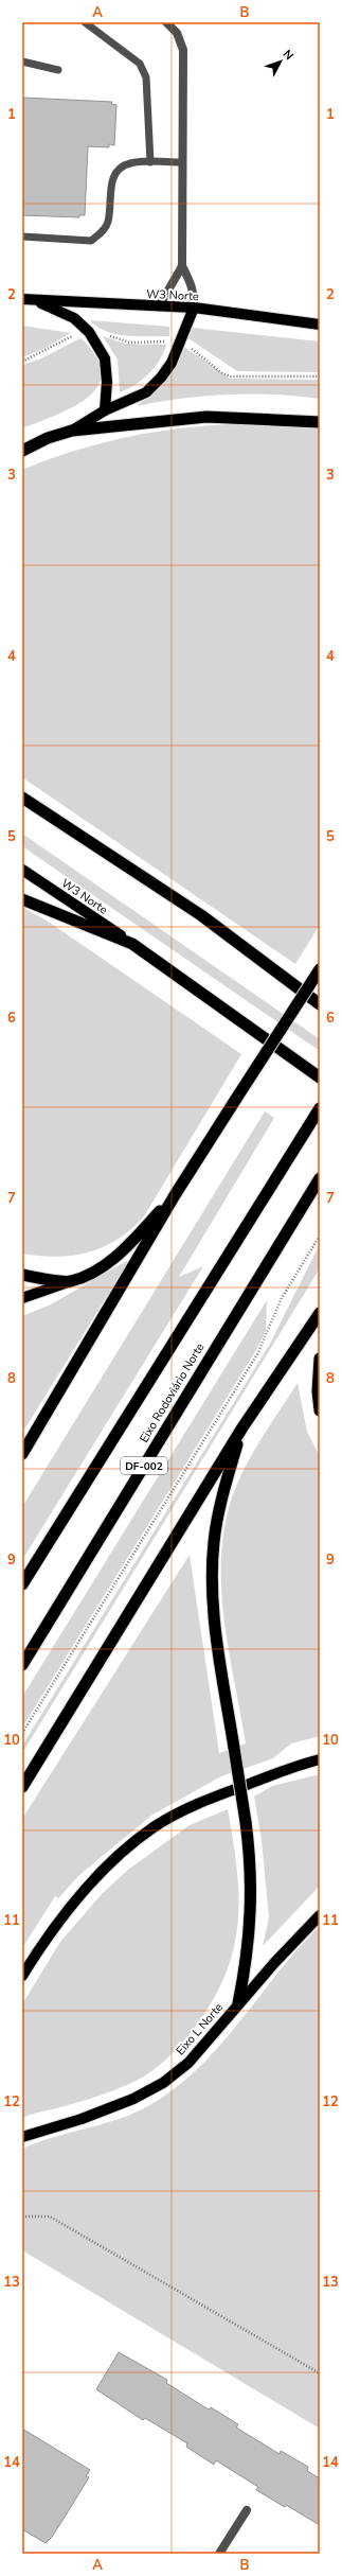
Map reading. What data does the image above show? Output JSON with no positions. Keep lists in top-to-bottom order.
{
  "streets": {
    "highway": ["Eixo Rodoviário Norte", "DF-002"],
    "main road": ["W3 Norte", "Eixo L Norte"]
  },
  "north": "top right",
  "grid": {
    "columns": ["A", "B"],
    "rows": [
      "1",
      "2",
      "3",
      "4",
      "5",
      "6",
      "7",
      "8",
      "9",
      "10",
      "11",
      "12",
      "13",
      "14"
    ]
  }
}
